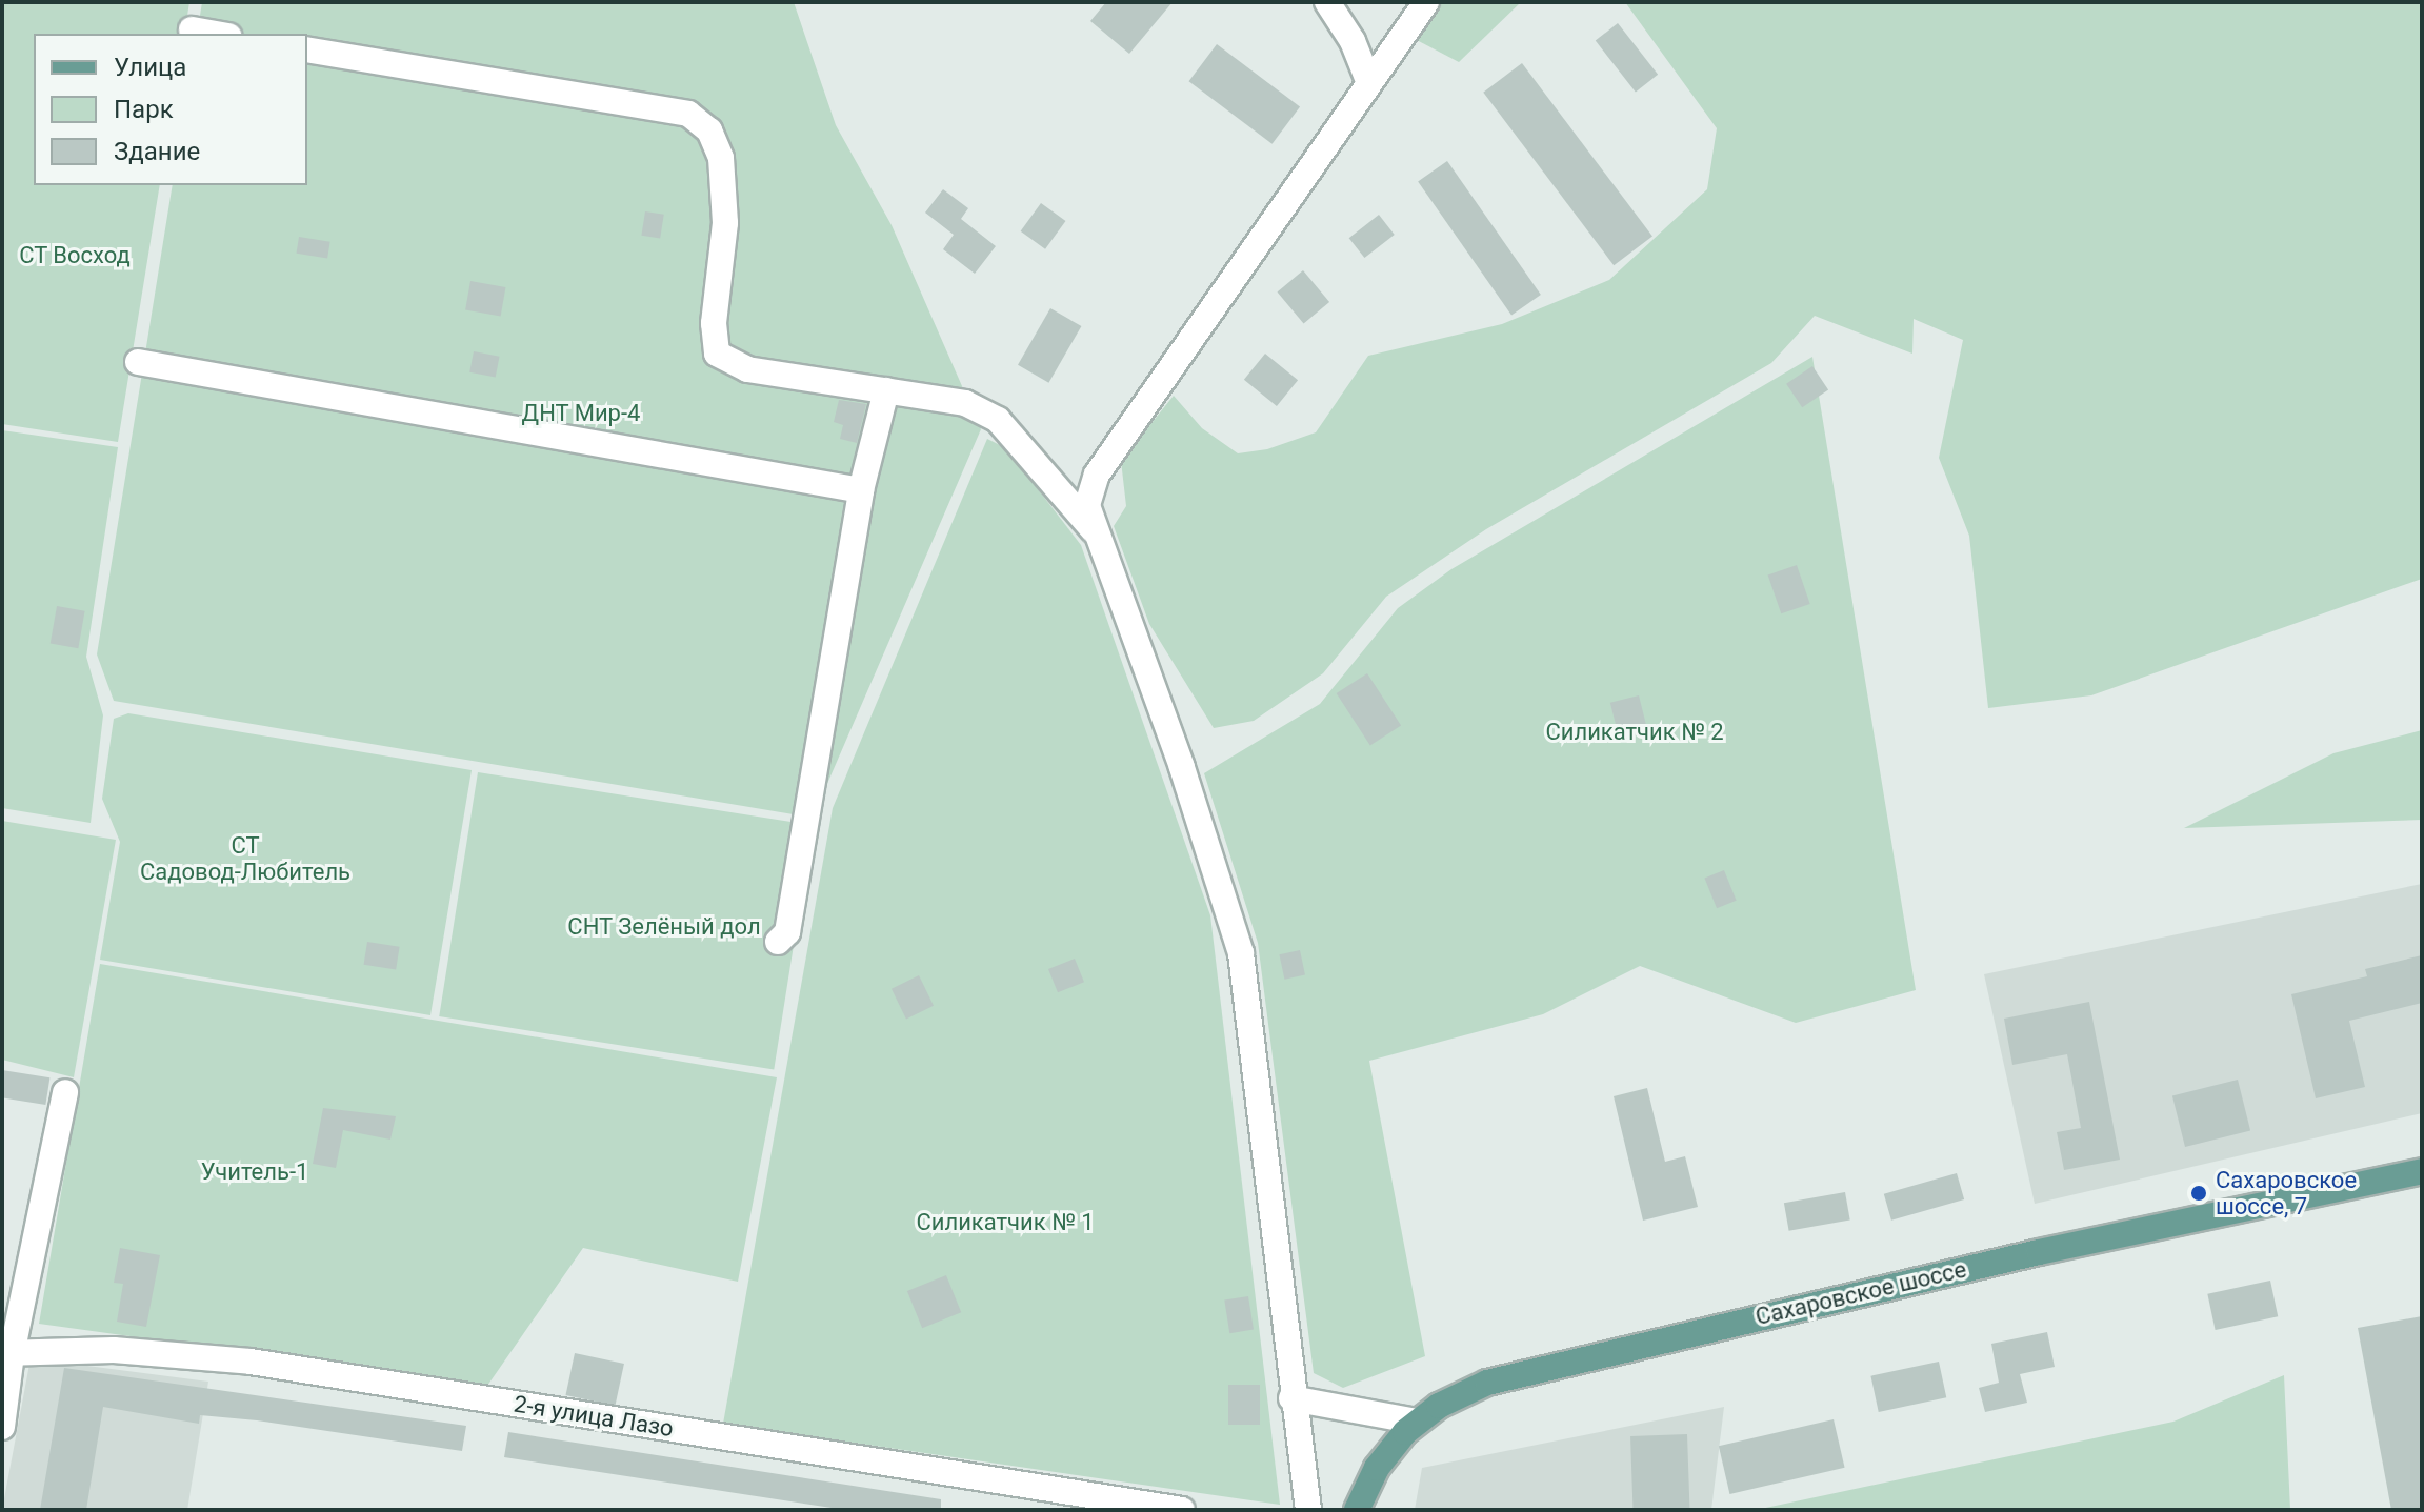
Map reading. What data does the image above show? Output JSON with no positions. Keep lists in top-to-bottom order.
{
  "streets": {
    "main road": ["Сахаровское шоссе"],
    "street": ["2-я улица Лазо"]
  },
  "parks": [
    "СТ Восход",
    "ДНТ Мир-4",
    "Силикатчик № 2",
    "СТ Садовод-Любитель",
    "СНТ Зелёный дол",
    "Учитель-1",
    "Силикатчик № 1"
  ],
  "places": ["Сахаровское шоссе, 7"],
  "legend": ["Улица", "Парк", "Здание"]
}
